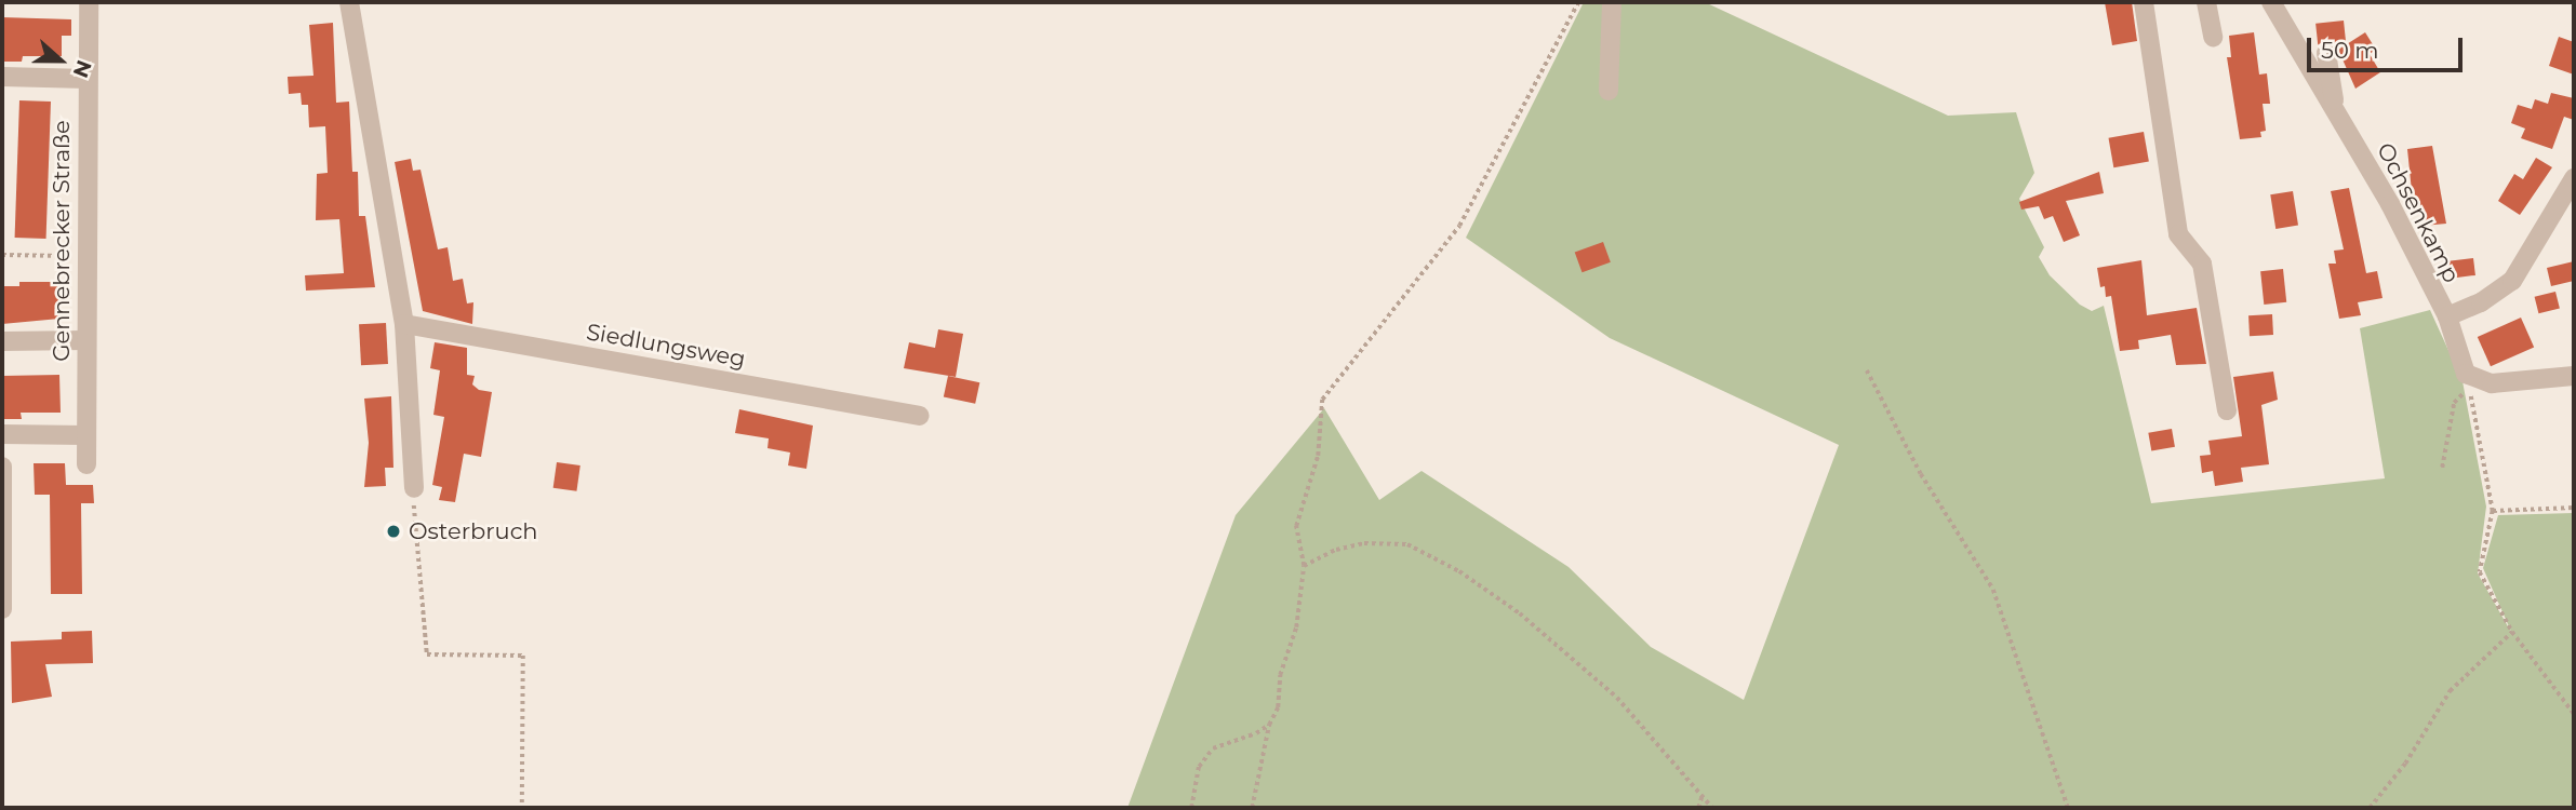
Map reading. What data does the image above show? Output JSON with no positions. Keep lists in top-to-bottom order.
{
  "streets": {
    "street": ["Ochsenkamp", "Gennebrecker Straße", "Siedlungsweg"]
  },
  "places": ["Osterbruch"],
  "scale_bar": "50 m",
  "north": "right"
}
